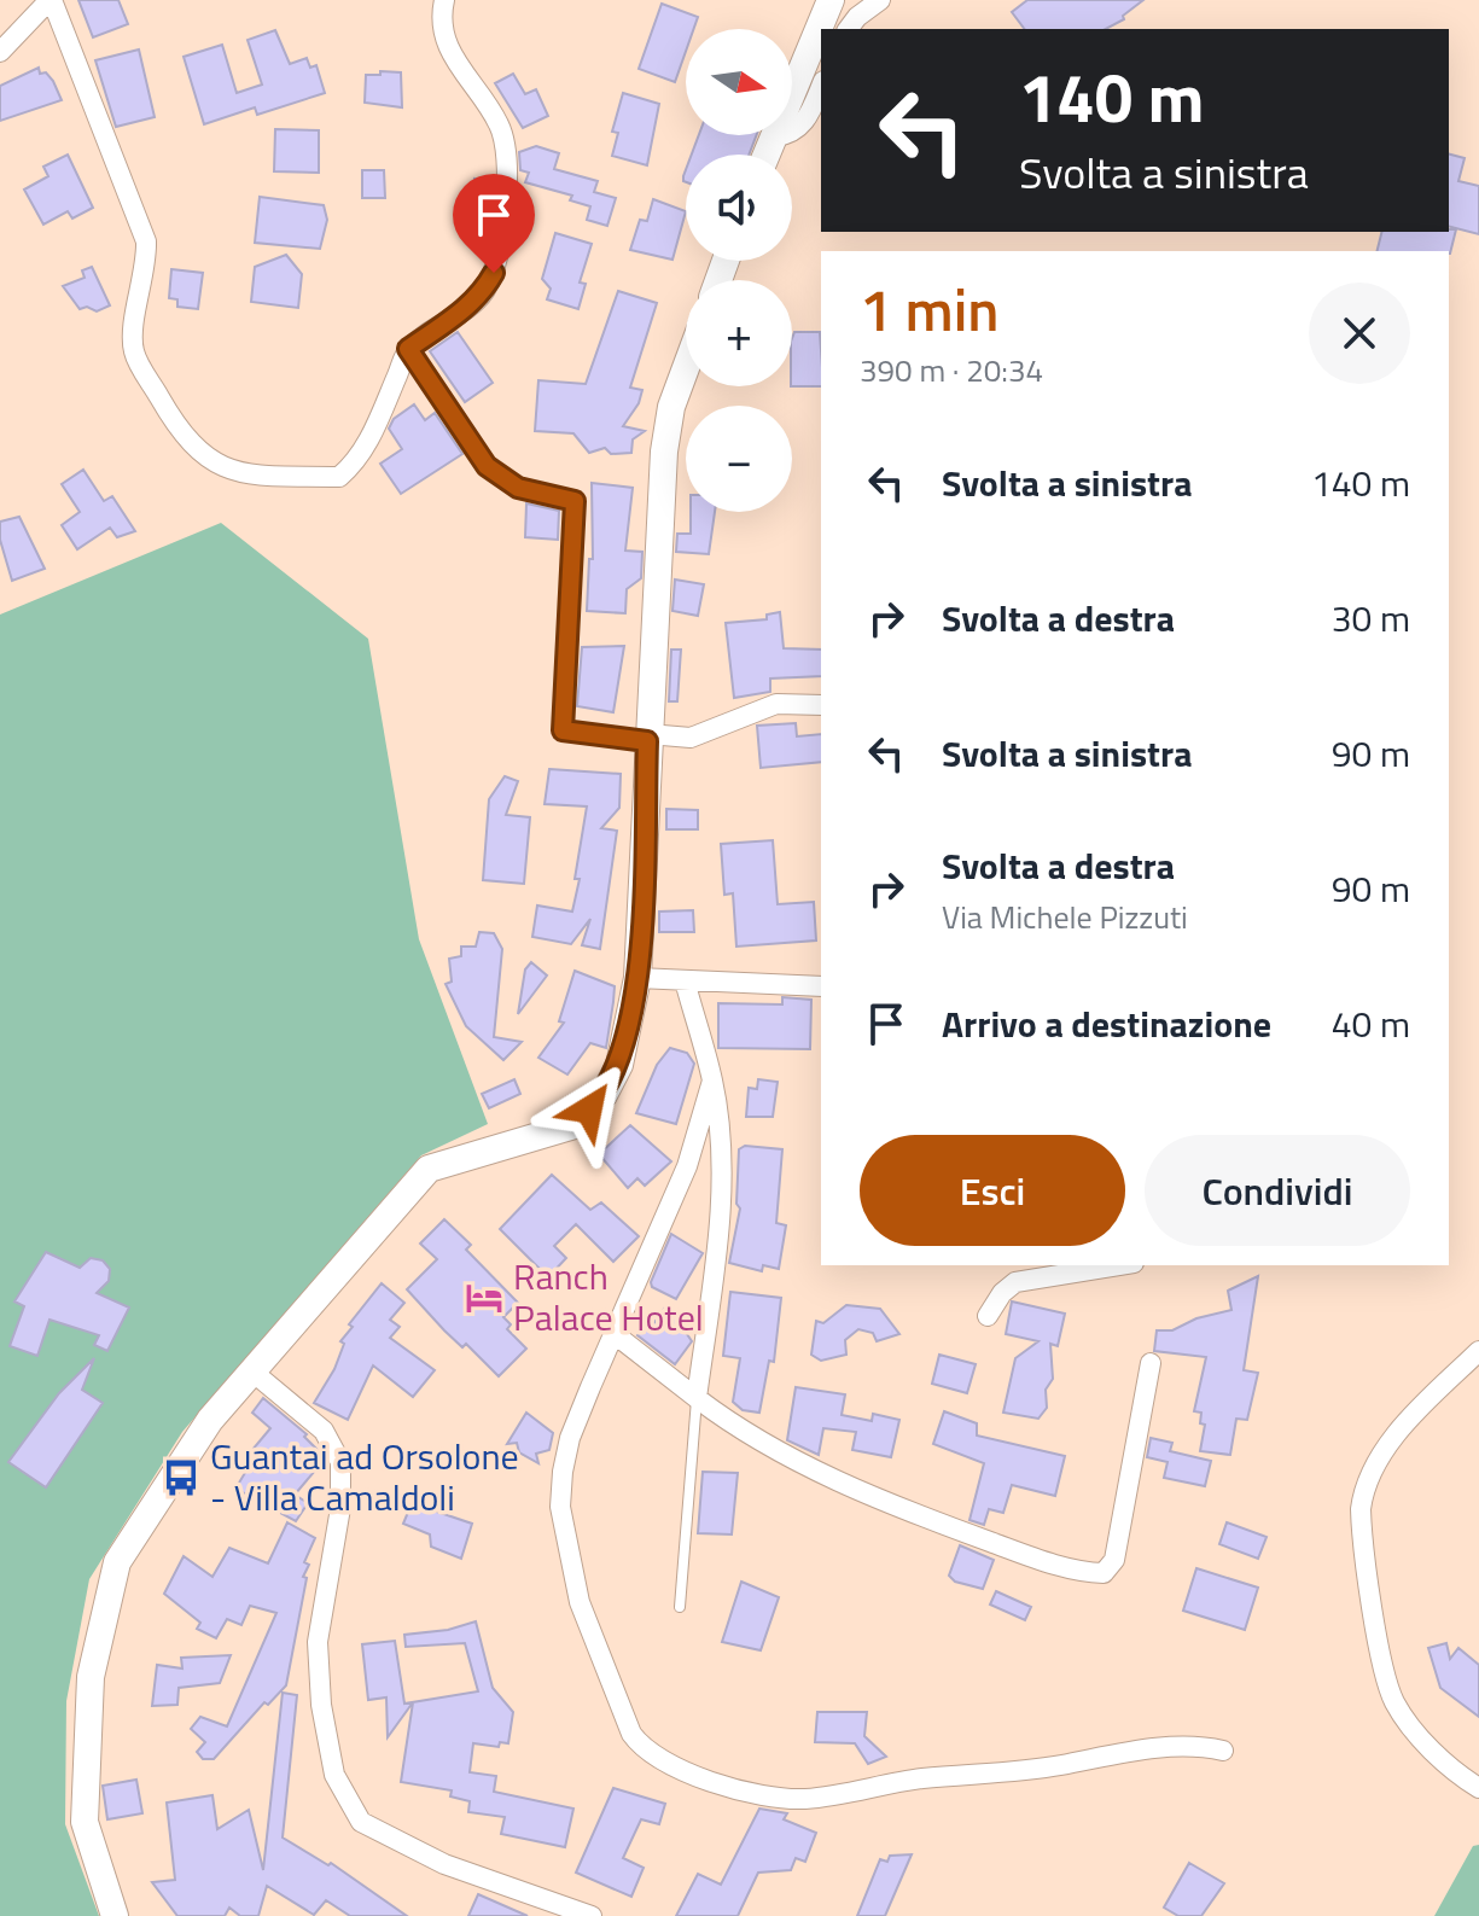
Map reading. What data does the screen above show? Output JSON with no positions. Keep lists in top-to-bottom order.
{
  "places": {
    "hotel": ["Ranch Palace Hotel"],
    "bus stop": ["Guantai ad Orsolone - Villa Camaldoli"]
  },
  "north": "right",
  "page": {
    "map_buttons": ["+", "−"],
    "turn": ["140 m", "Svolta a sinistra"],
    "heading": ["1 min", "390 m · 20:34"],
    "list": [
      {
        "name": "Svolta a sinistra",
        "value": "140 m"
      },
      {
        "name": "Svolta a destra",
        "value": "30 m"
      },
      {
        "name": "Svolta a sinistra",
        "value": "90 m"
      },
      {
        "name": "Svolta a destra",
        "note": "Via Michele Pizzuti",
        "value": "90 m"
      },
      {
        "name": "Arrivo a destinazione",
        "value": "40 m"
      }
    ],
    "buttons": ["Esci", "Condividi"]
  }
}
